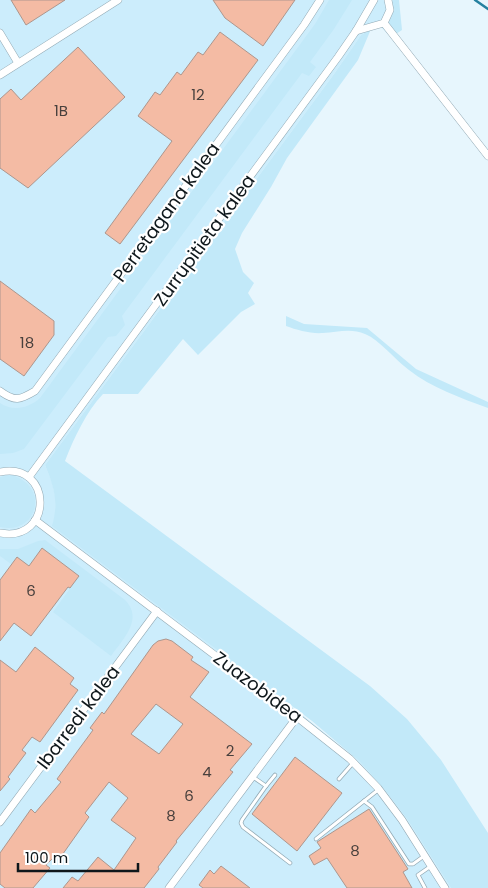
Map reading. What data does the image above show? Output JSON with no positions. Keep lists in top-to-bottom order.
{
  "streets": {
    "street": [
      "Perretagana kalea",
      "Zurrupitieta kalea",
      "Zuazobidea",
      "Ibarredi kalea"
    ]
  },
  "crossings": [
    ["Zuazobidea", "Ibarredi kalea"]
  ],
  "house_numbers": [
    "12",
    "1B",
    "18",
    "6",
    "2",
    "4",
    "6",
    "8",
    "8"
  ],
  "scale_bar": "100 m"
}
